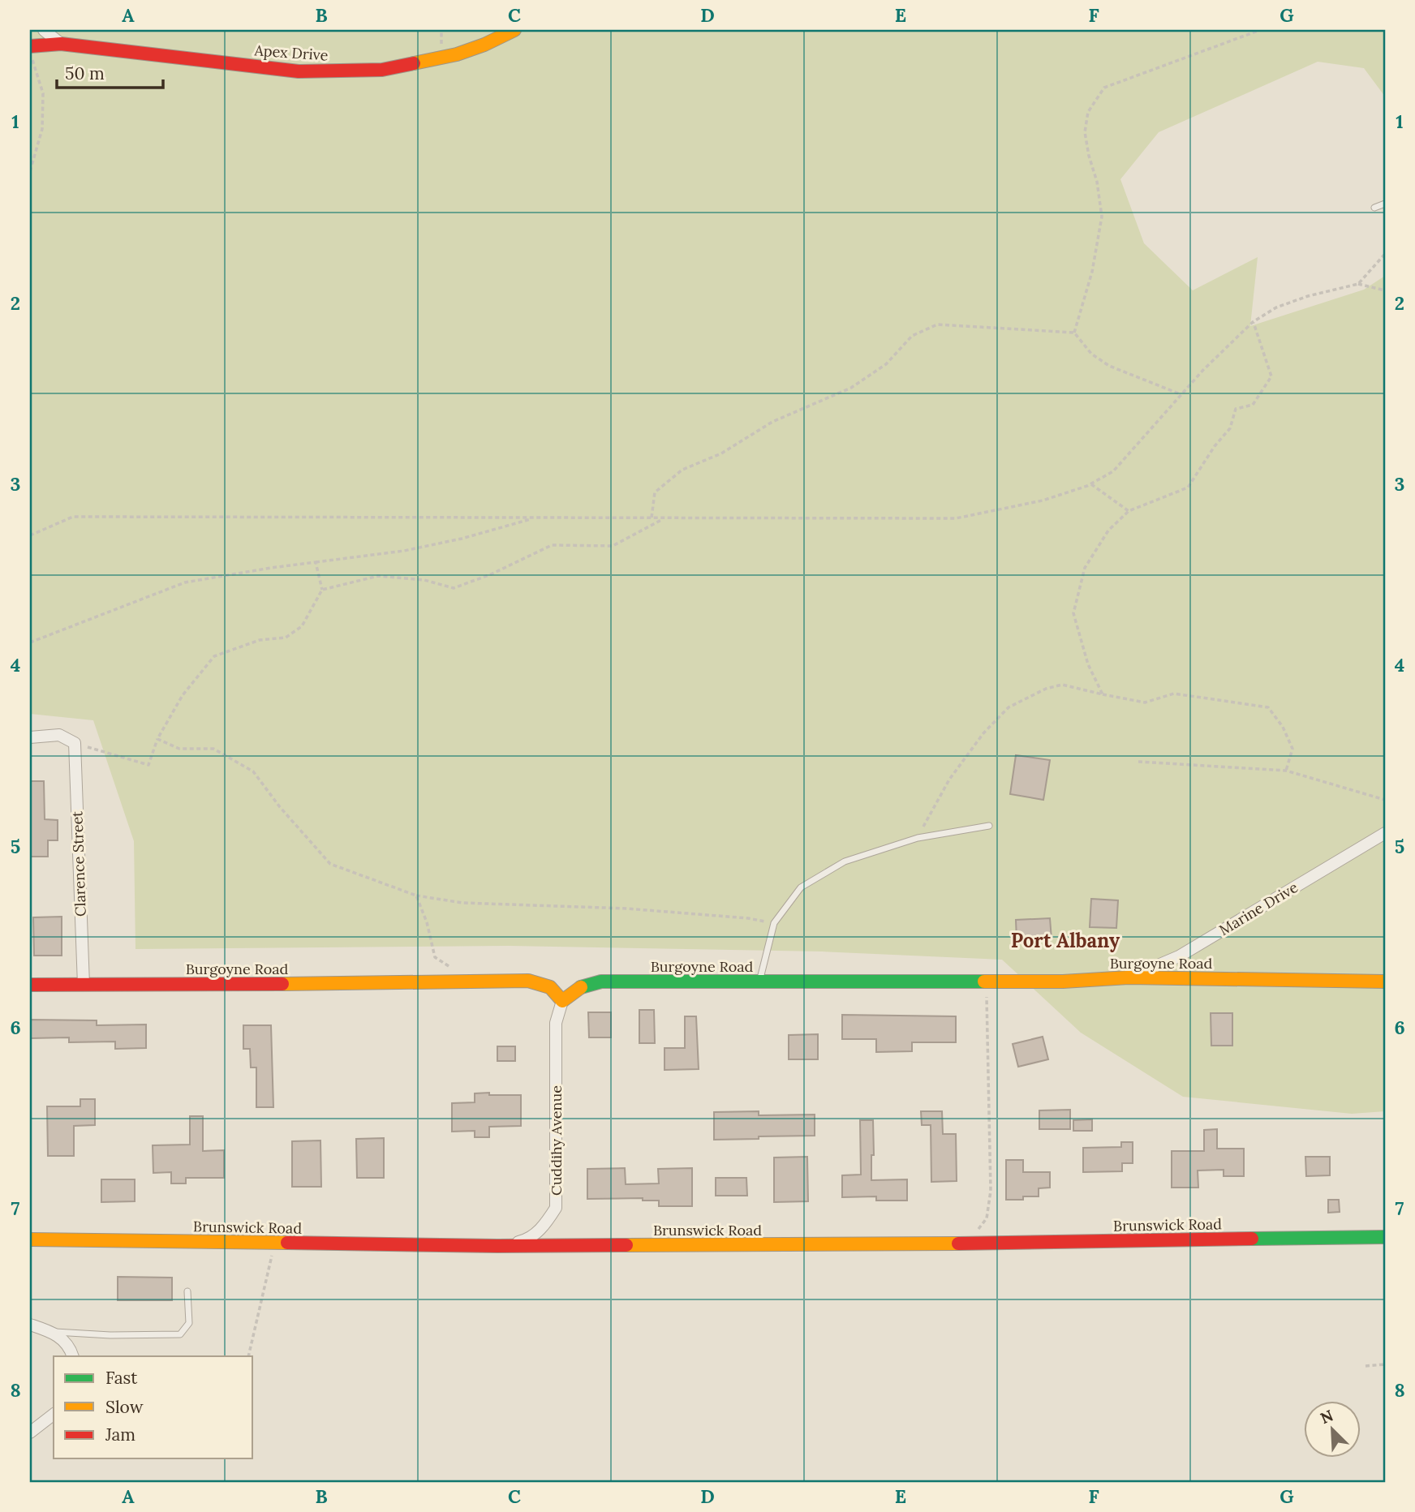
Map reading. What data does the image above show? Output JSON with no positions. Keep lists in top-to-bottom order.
{
  "streets": {
    "street": [
      "Apex Drive",
      "Clarence Street",
      "Marine Drive",
      "Burgoyne Road",
      "Cuddihy Avenue",
      "Brunswick Road"
    ]
  },
  "crossings": [
    ["Clarence Street", "Burgoyne Road"],
    ["Marine Drive", "Burgoyne Road"],
    ["Burgoyne Road", "Cuddihy Avenue"],
    ["Cuddihy Avenue", "Brunswick Road"]
  ],
  "districts": ["Port Albany"],
  "legend": ["Fast", "Slow", "Jam"],
  "scale_bar": "50 m",
  "north": "top left",
  "grid": {
    "columns": [
      "A",
      "B",
      "C",
      "D",
      "E",
      "F",
      "G"
    ],
    "rows": [
      "1",
      "2",
      "3",
      "4",
      "5",
      "6",
      "7",
      "8"
    ]
  }
}
